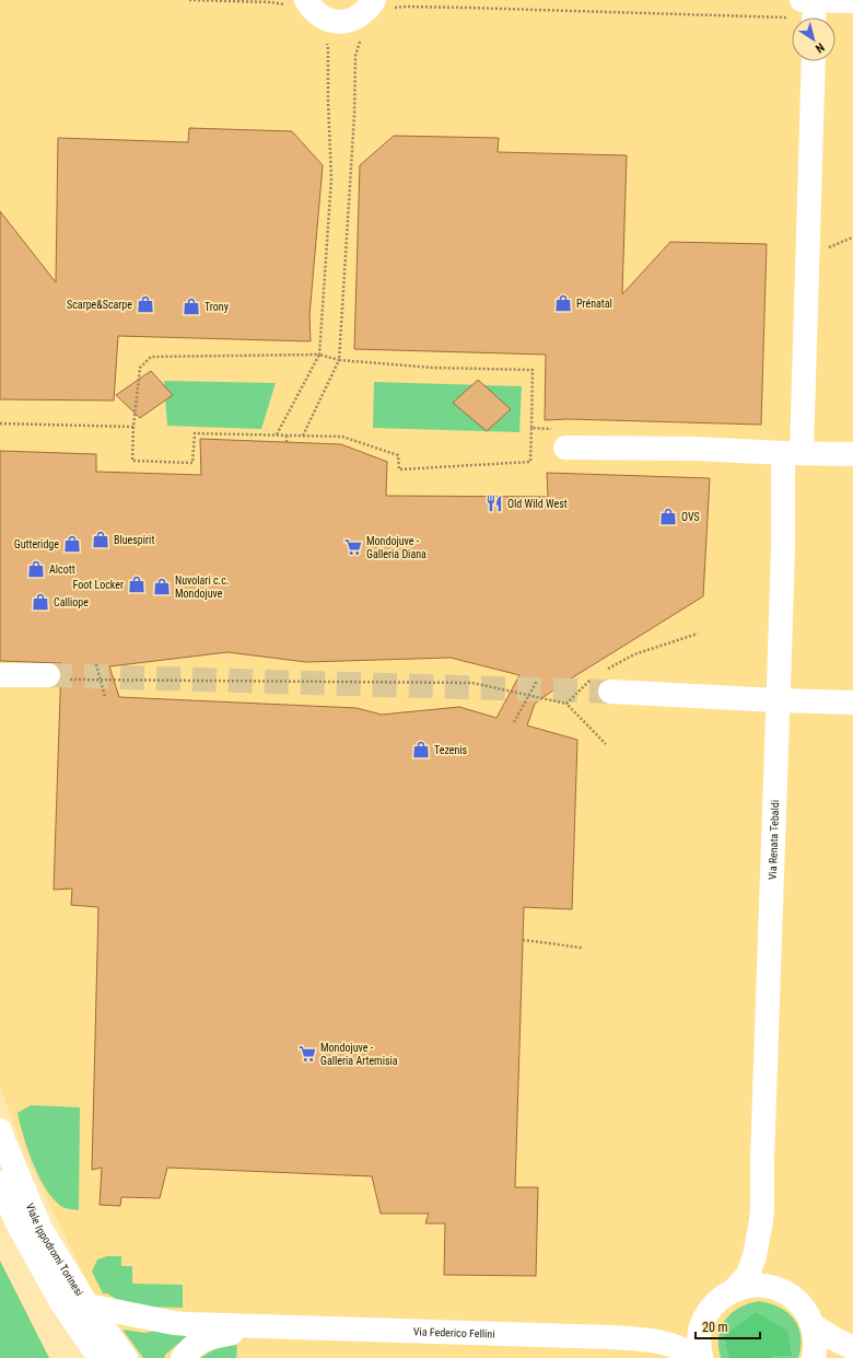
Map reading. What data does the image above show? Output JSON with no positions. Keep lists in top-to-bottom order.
{
  "streets": {
    "street": ["Via Renata Tebaldi", "Viale Ippodromi Torinesi", "Via Federico Fellini"]
  },
  "crossings": [
    ["Viale Ippodromi Torinesi", "Via Federico Fellini"]
  ],
  "places": {
    "shop": [
      "Prénatal",
      "Scarpe&Scarpe",
      "Trony",
      "OVS",
      "Bluespirit",
      "Gutteridge",
      "Alcott",
      "Foot Locker",
      "Nuvolari c.c. Mondojuve",
      "Calliope",
      "Tezenis"
    ],
    "restaurant": ["Old Wild West"],
    "supermarket": ["Mondojuve - Galleria Diana", "Mondojuve - Galleria Artemisia"]
  },
  "scale_bar": "20 m",
  "north": "bottom right"
}
